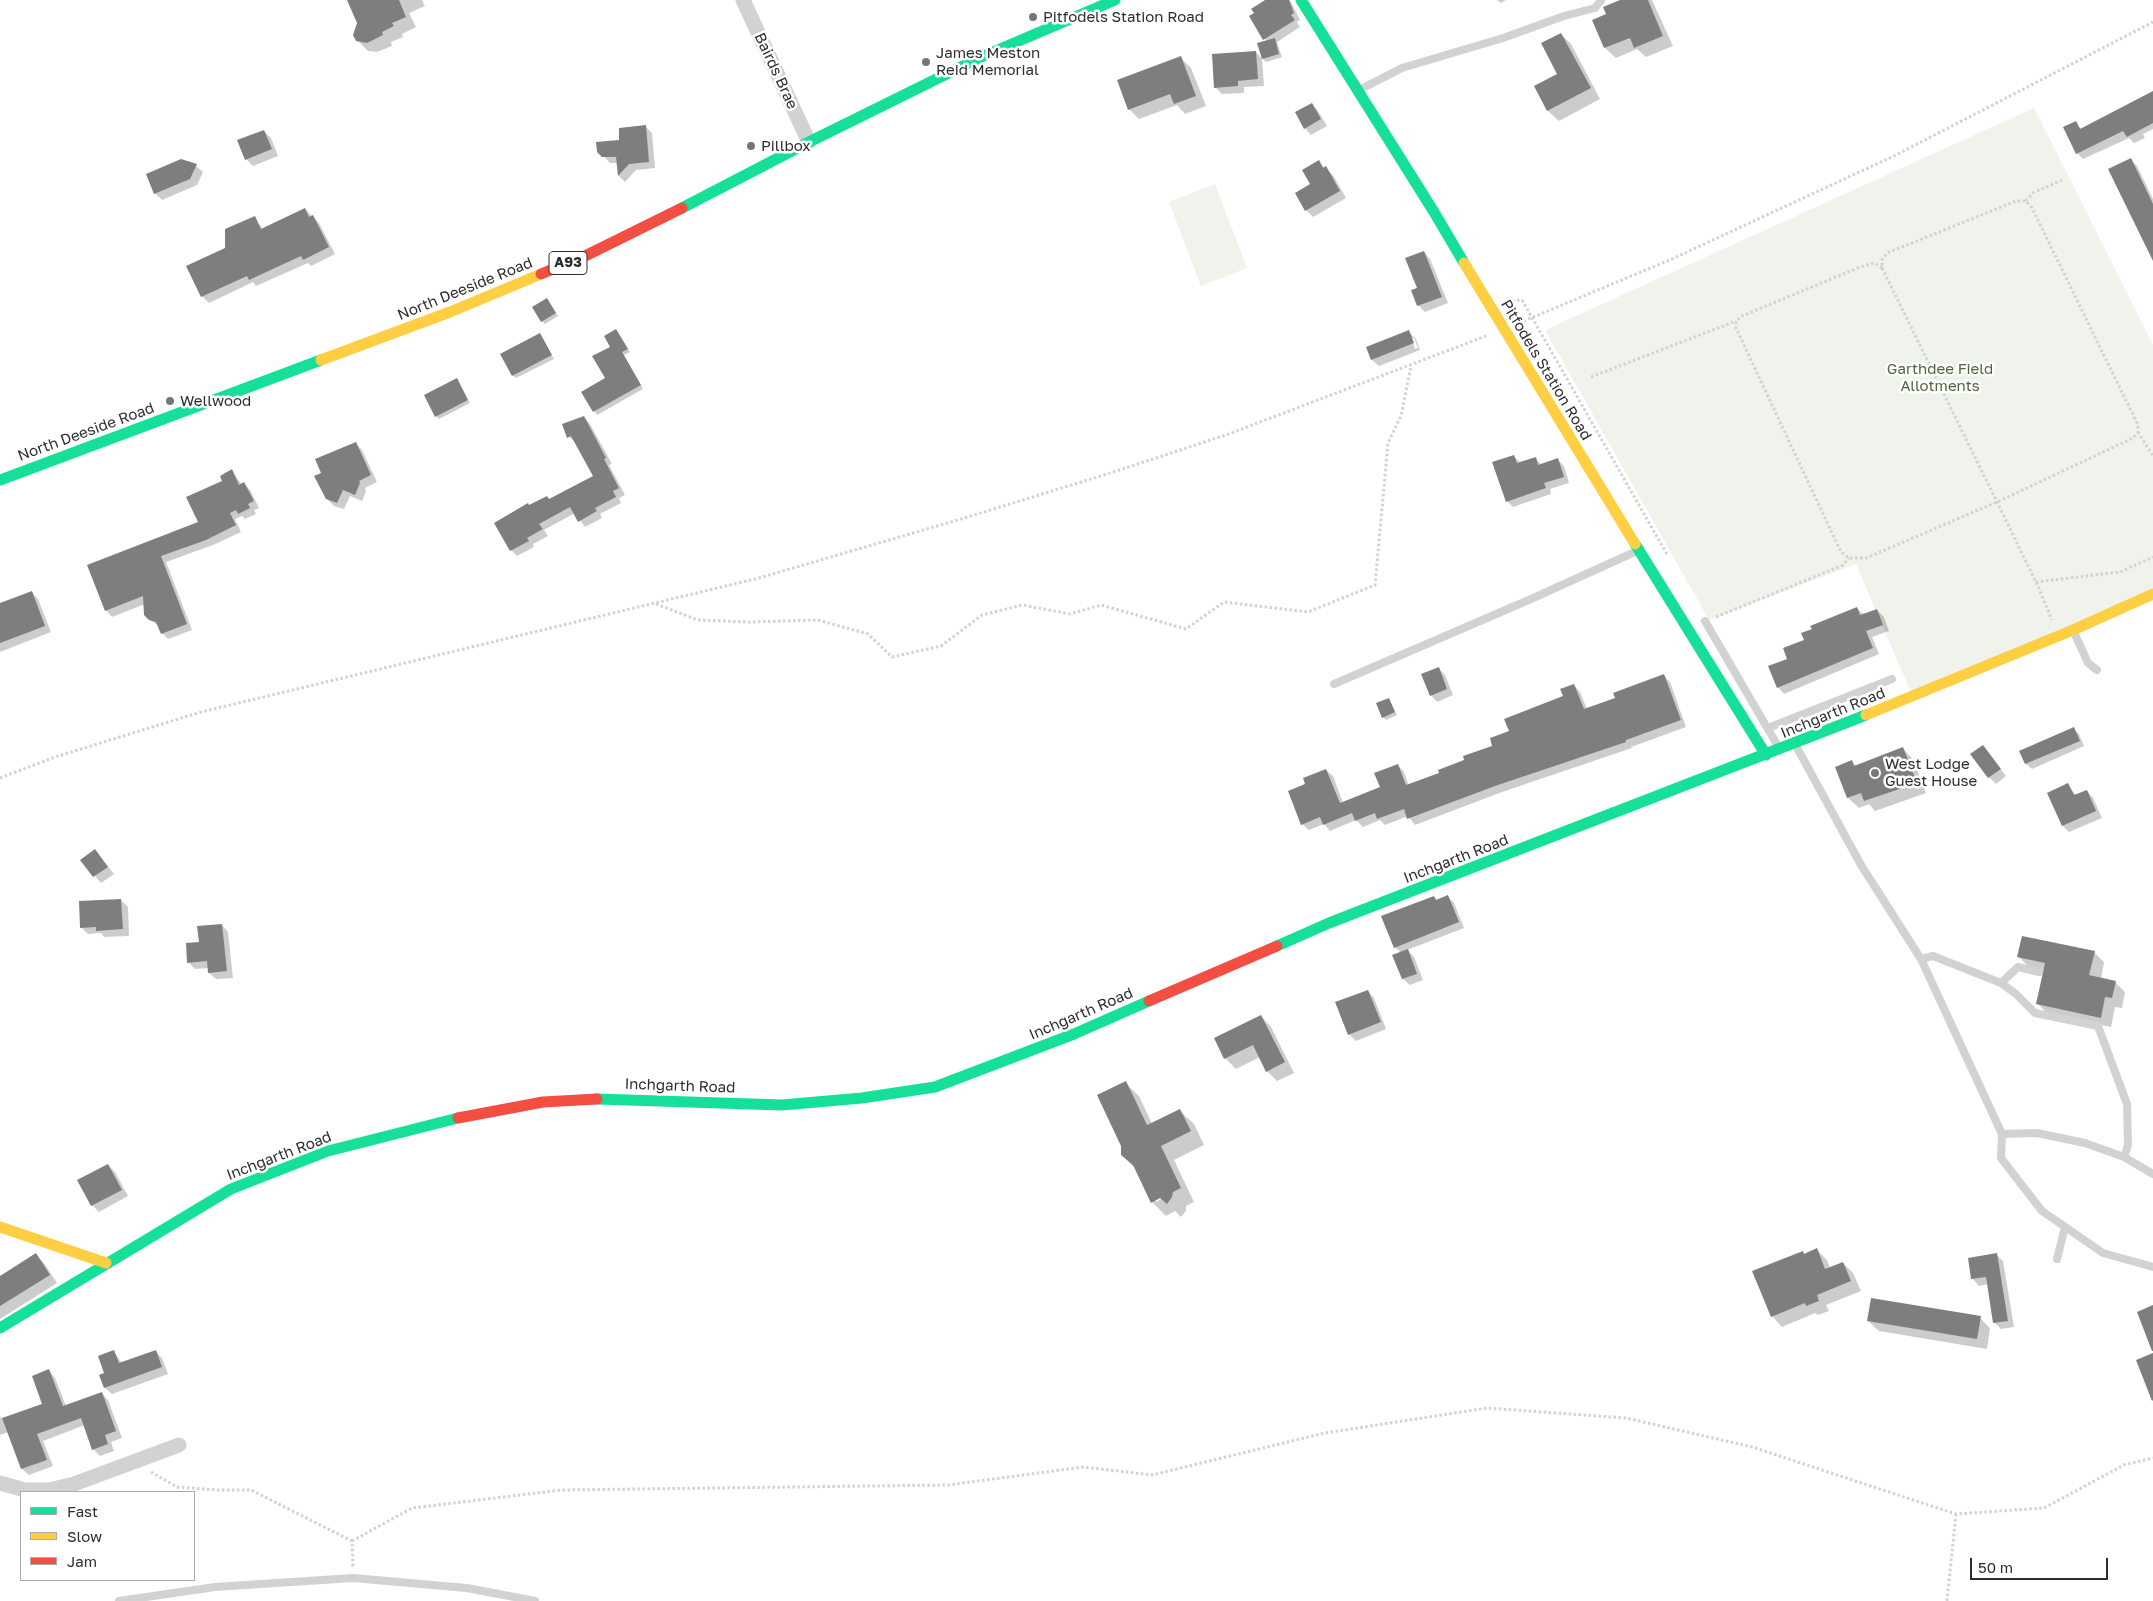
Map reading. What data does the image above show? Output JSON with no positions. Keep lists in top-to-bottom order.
{
  "streets": {
    "street": [
      "Bairds Brae",
      "A93",
      "North Deeside Road",
      "Pitfodels Station Road",
      "Inchgarth Road"
    ]
  },
  "crossings": [
    ["Bairds Brae", "North Deeside Road"],
    ["Pitfodels Station Road", "Inchgarth Road"]
  ],
  "parks": ["Garthdee Field Allotments"],
  "places": [
    "Pitfodels Station Road",
    "James Meston Reid Memorial",
    "Pillbox",
    "Wellwood",
    "West Lodge Guest House"
  ],
  "legend": ["Fast", "Slow", "Jam"],
  "scale_bar": "50 m"
}
